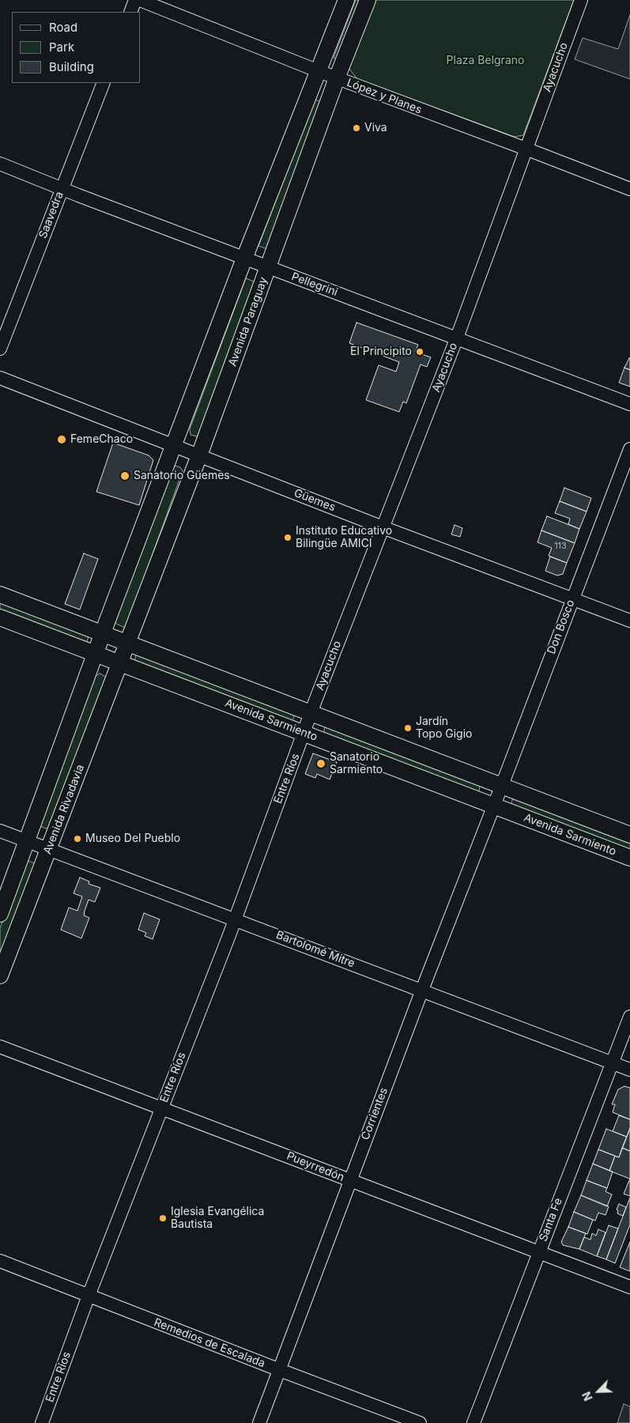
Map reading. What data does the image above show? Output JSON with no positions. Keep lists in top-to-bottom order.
{
  "streets": {
    "main road": ["Avenida Paraguay", "Avenida Sarmiento", "Avenida Rivadavia"],
    "street": [
      "Ayacucho",
      "López y Planes",
      "Saavedra",
      "Pellegrini",
      "Güemes",
      "Don Bosco",
      "Entre Ríos",
      "Bartolomé Mitre",
      "Corrientes",
      "Pueyrredón",
      "Santa Fe",
      "Remedios de Escalada"
    ]
  },
  "crossings": [
    ["Ayacucho", "López y Planes"],
    ["Ayacucho", "Pellegrini"],
    ["Ayacucho", "Güemes"],
    ["Ayacucho", "Avenida Sarmiento"],
    ["Ayacucho", "Entre Ríos"],
    ["López y Planes", "Avenida Paraguay"],
    ["Saavedra", "Pellegrini"],
    ["Pellegrini", "Avenida Paraguay"],
    ["Avenida Paraguay", "Güemes"],
    ["Avenida Paraguay", "Avenida Sarmiento"],
    ["Avenida Paraguay", "Avenida Rivadavia"],
    ["Güemes", "Don Bosco"],
    ["Don Bosco", "Avenida Sarmiento"],
    ["Don Bosco", "Corrientes"],
    ["Avenida Sarmiento", "Entre Ríos"],
    ["Avenida Sarmiento", "Avenida Rivadavia"],
    ["Avenida Sarmiento", "Corrientes"],
    ["Entre Ríos", "Bartolomé Mitre"],
    ["Entre Ríos", "Pueyrredón"],
    ["Entre Ríos", "Remedios de Escalada"],
    ["Avenida Rivadavia", "Bartolomé Mitre"],
    ["Bartolomé Mitre", "Corrientes"],
    ["Bartolomé Mitre", "Santa Fe"],
    ["Corrientes", "Pueyrredón"],
    ["Corrientes", "Remedios de Escalada"],
    ["Pueyrredón", "Santa Fe"]
  ],
  "parks": ["Plaza Belgrano"],
  "places": [
    "Viva",
    "El Principito",
    "FemeChaco",
    "Sanatorio Güemes",
    "Instituto Educativo Bilingüe AMICI",
    "Jardín Topo Gigio",
    "Sanatorio Sarmiento",
    "Museo Del Pueblo",
    "Iglesia Evangélica Bautista"
  ],
  "house_numbers": ["113"],
  "legend": ["Road", "Park", "Building"],
  "north": "bottom left"
}
